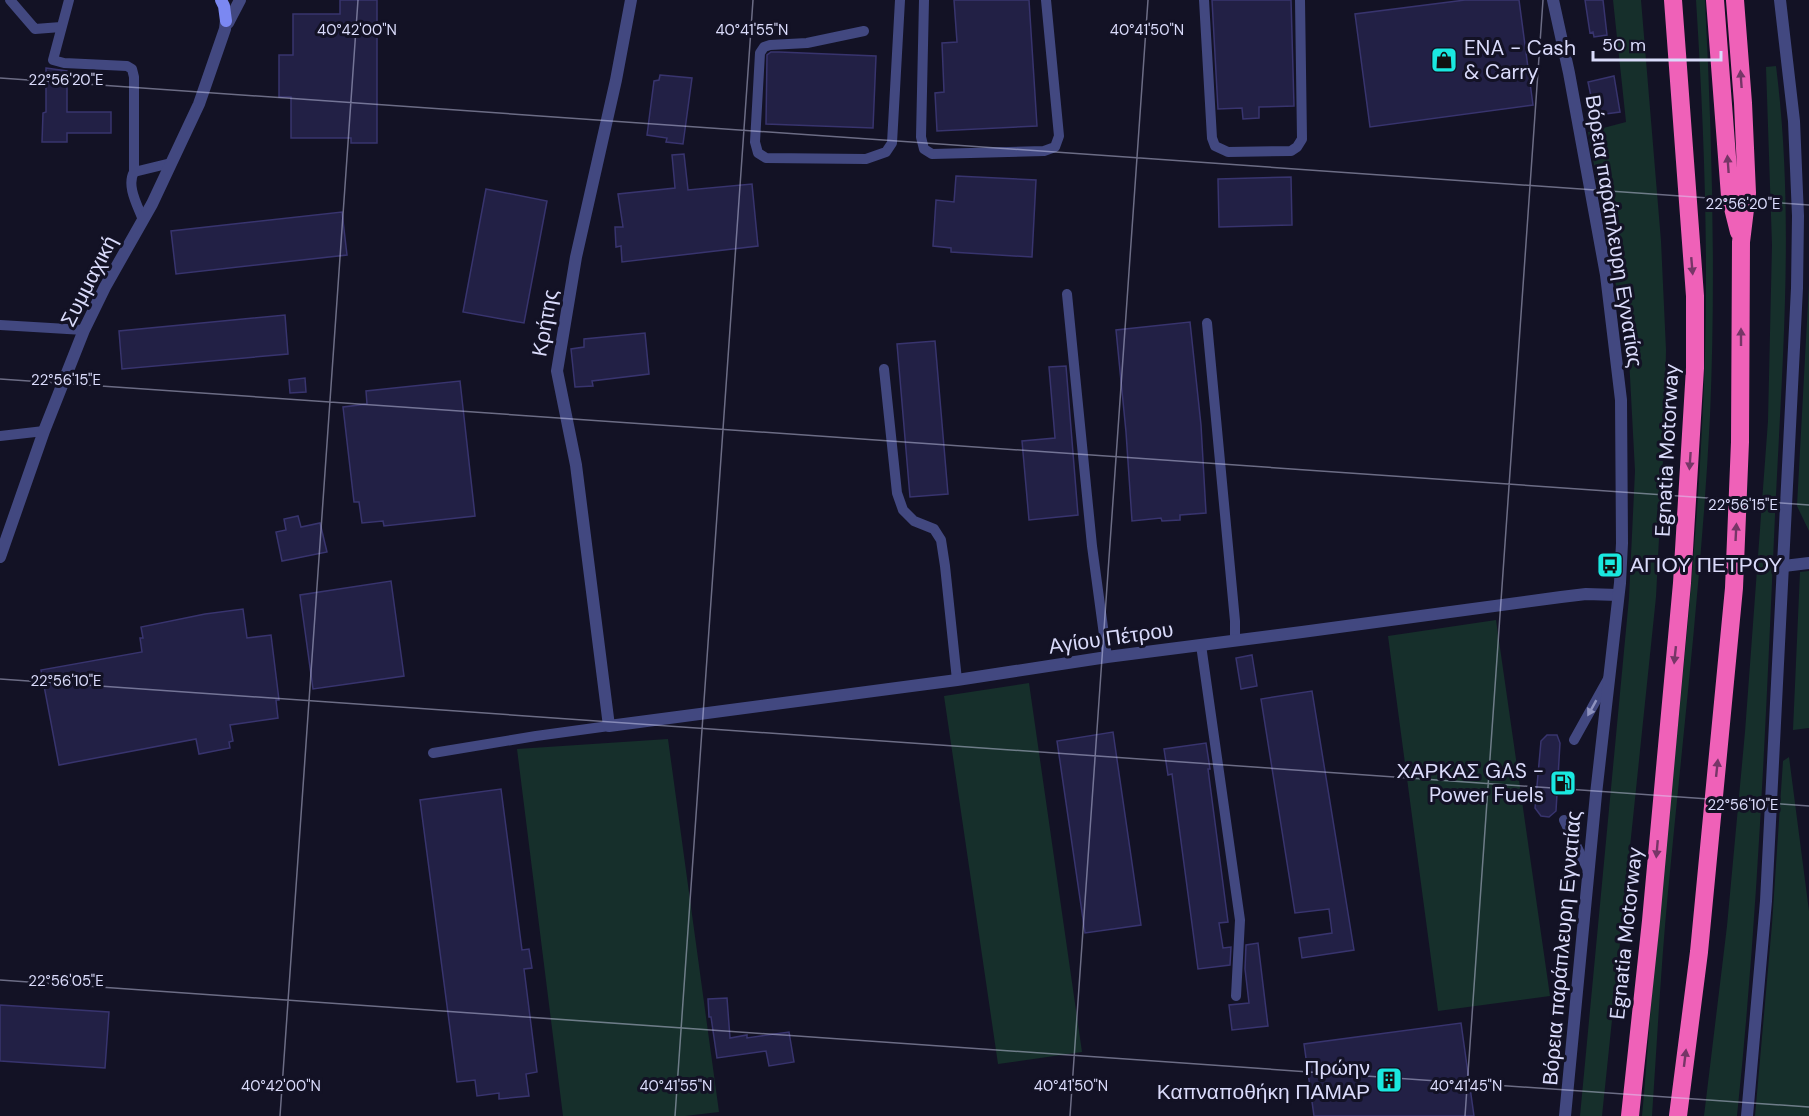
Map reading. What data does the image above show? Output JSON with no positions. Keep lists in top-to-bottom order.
{
  "streets": {
    "highway": ["Egnatia Motorway"],
    "street": [
      "Βόρεια παράπλευρη Εγνατίας",
      "Συμμαχική",
      "Κρήτης",
      "Αγίου Πέτρου"
    ]
  },
  "crossings": [
    ["Βόρεια παράπλευρη Εγνατίας", "Αγίου Πέτρου"],
    ["Κρήτης", "Αγίου Πέτρου"]
  ],
  "places": {
    "shop": ["ENA - Cash & Carry"],
    "bus stop": ["ΑΓΙΟΥ ΠΕΤΡΟΥ"],
    "fuel station": ["ΧΑΡΚΑΣ GAS - Power Fuels"],
    "building": ["Πρώην Καπναποθήκη ΠΑΜΑΡ"]
  },
  "scale_bar": "50 m",
  "coordinates": [
    "40°42'00\"N",
    "40°41'55\"N",
    "40°41'50\"N",
    "22°56'20\"E",
    "22°56'15\"E",
    "22°56'10\"E",
    "22°56'05\"E",
    "40°41'45\"N"
  ]
}
